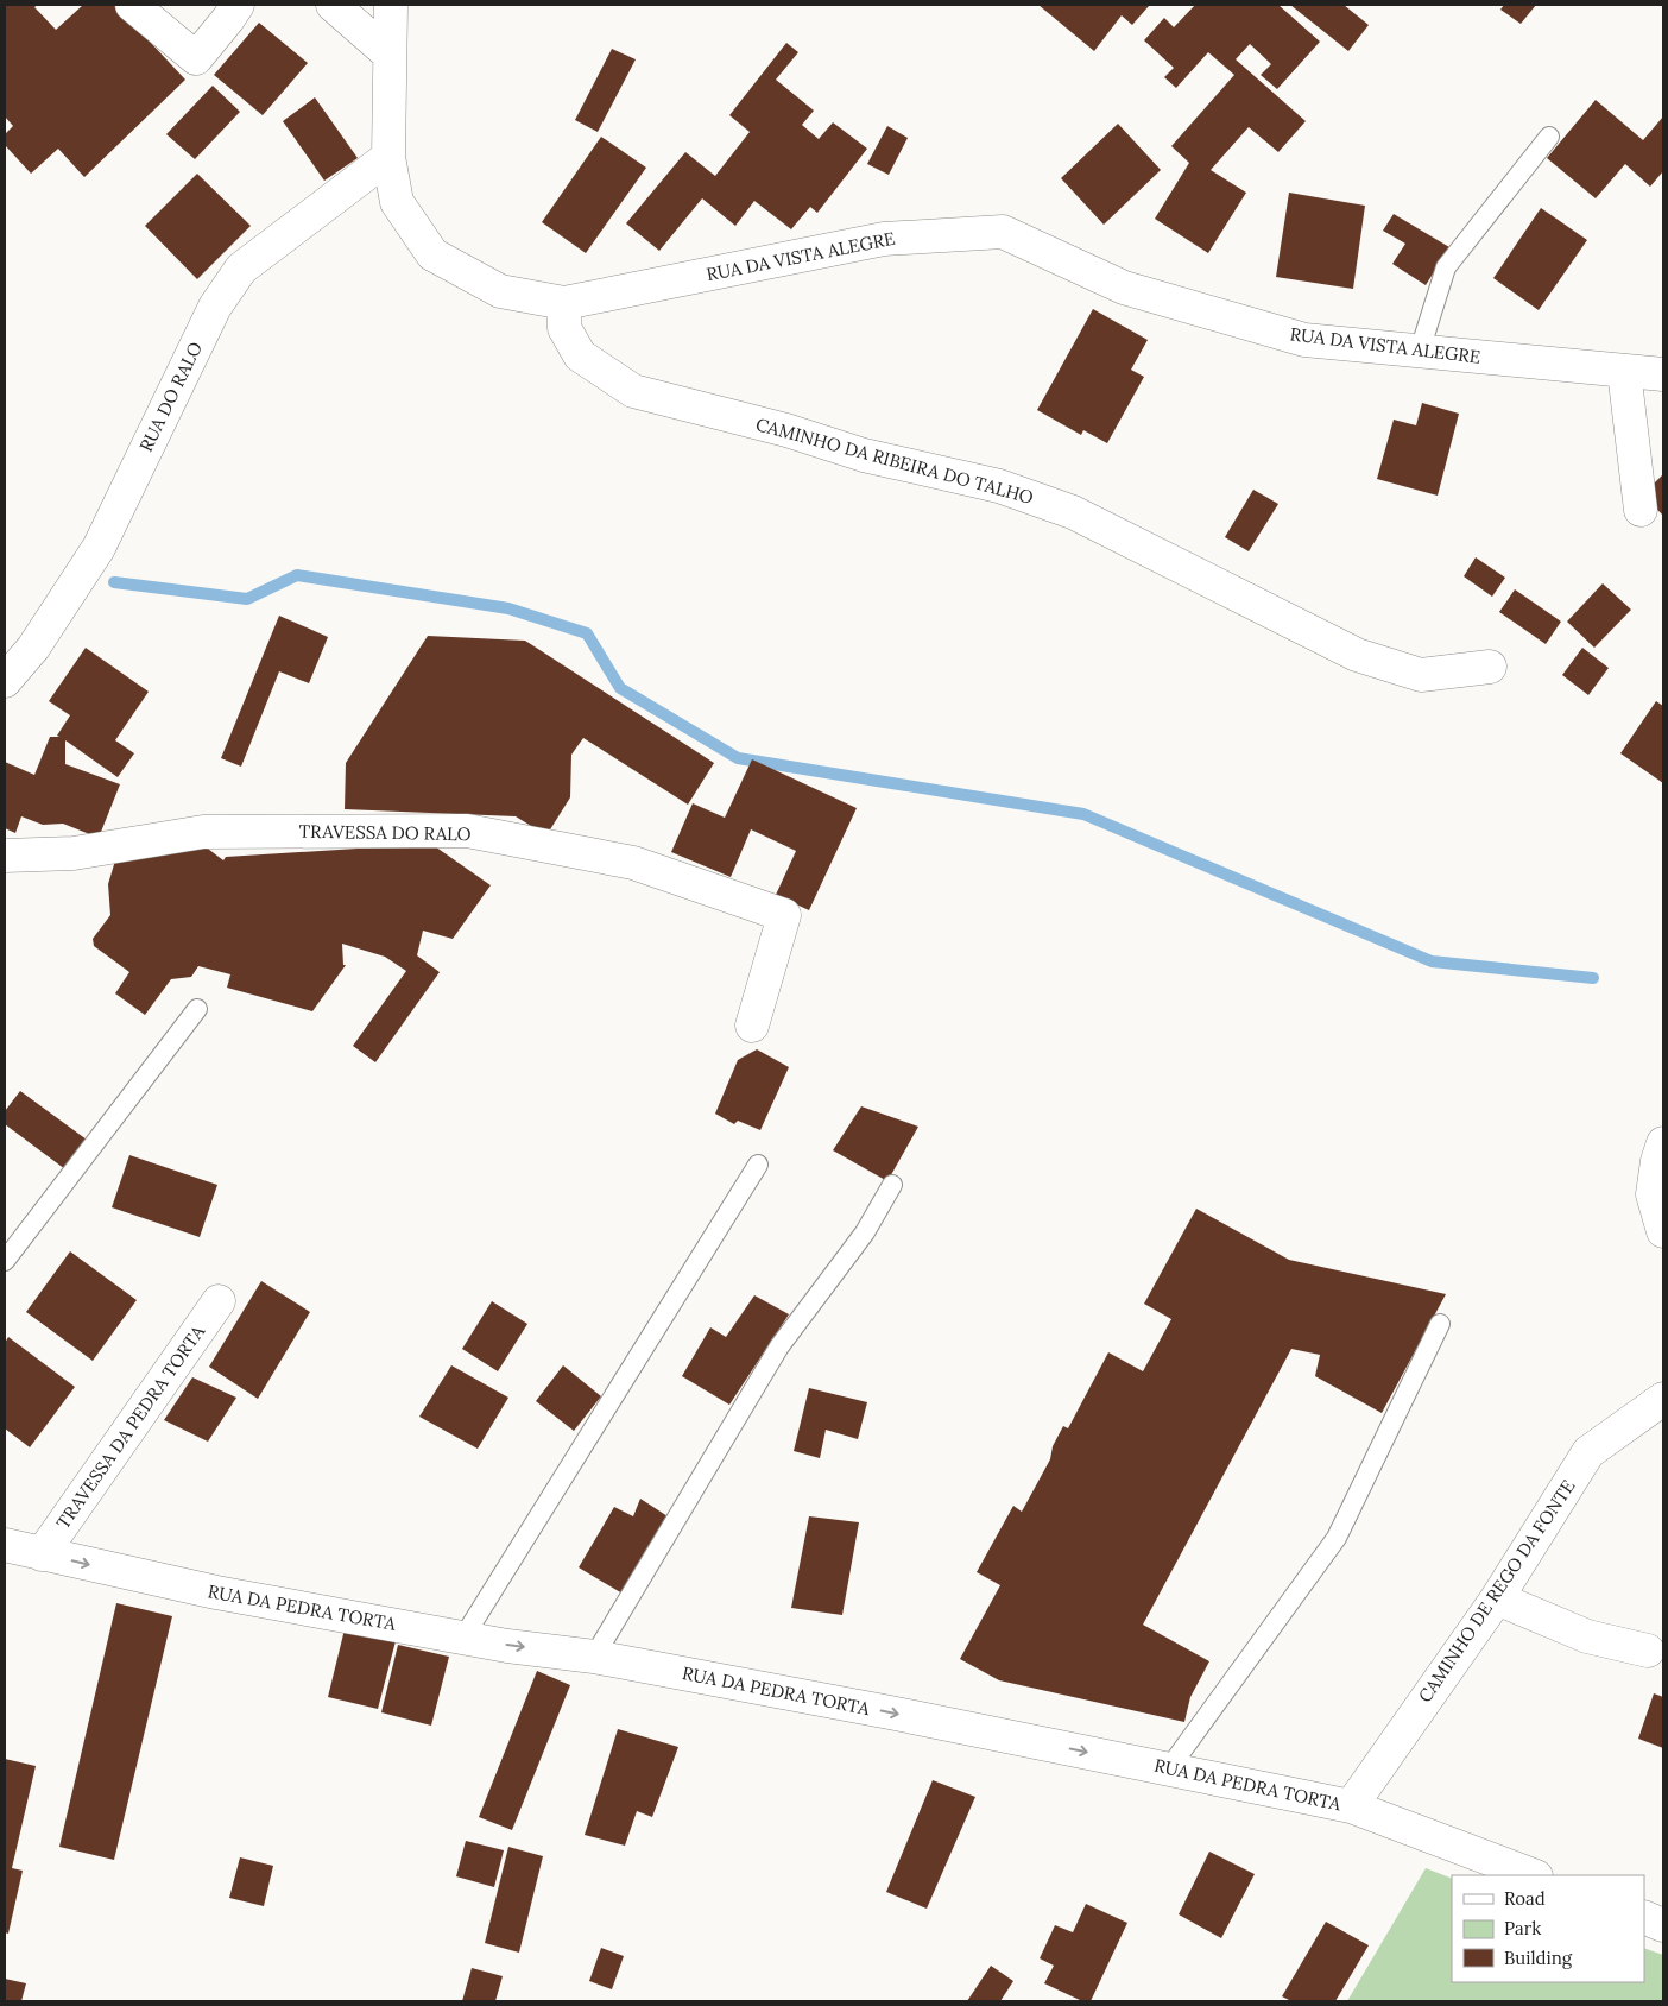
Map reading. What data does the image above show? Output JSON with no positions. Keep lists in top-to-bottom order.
{
  "streets": {
    "street": [
      "RUA DA VISTA ALEGRE",
      "RUA DO RALO",
      "CAMINHO DA RIBEIRA DO TALHO",
      "TRAVESSA DO RALO",
      "TRAVESSA DA PEDRA TORTA",
      "CAMINHO DE REGO DA FONTE",
      "RUA DA PEDRA TORTA"
    ]
  },
  "crossings": [
    ["RUA DA VISTA ALEGRE", "RUA DO RALO"],
    ["RUA DA VISTA ALEGRE", "CAMINHO DA RIBEIRA DO TALHO"],
    ["TRAVESSA DA PEDRA TORTA", "RUA DA PEDRA TORTA"],
    ["CAMINHO DE REGO DA FONTE", "RUA DA PEDRA TORTA"]
  ],
  "one_way": ["RUA DA PEDRA TORTA"],
  "legend": ["Road", "Park", "Building"]
}
